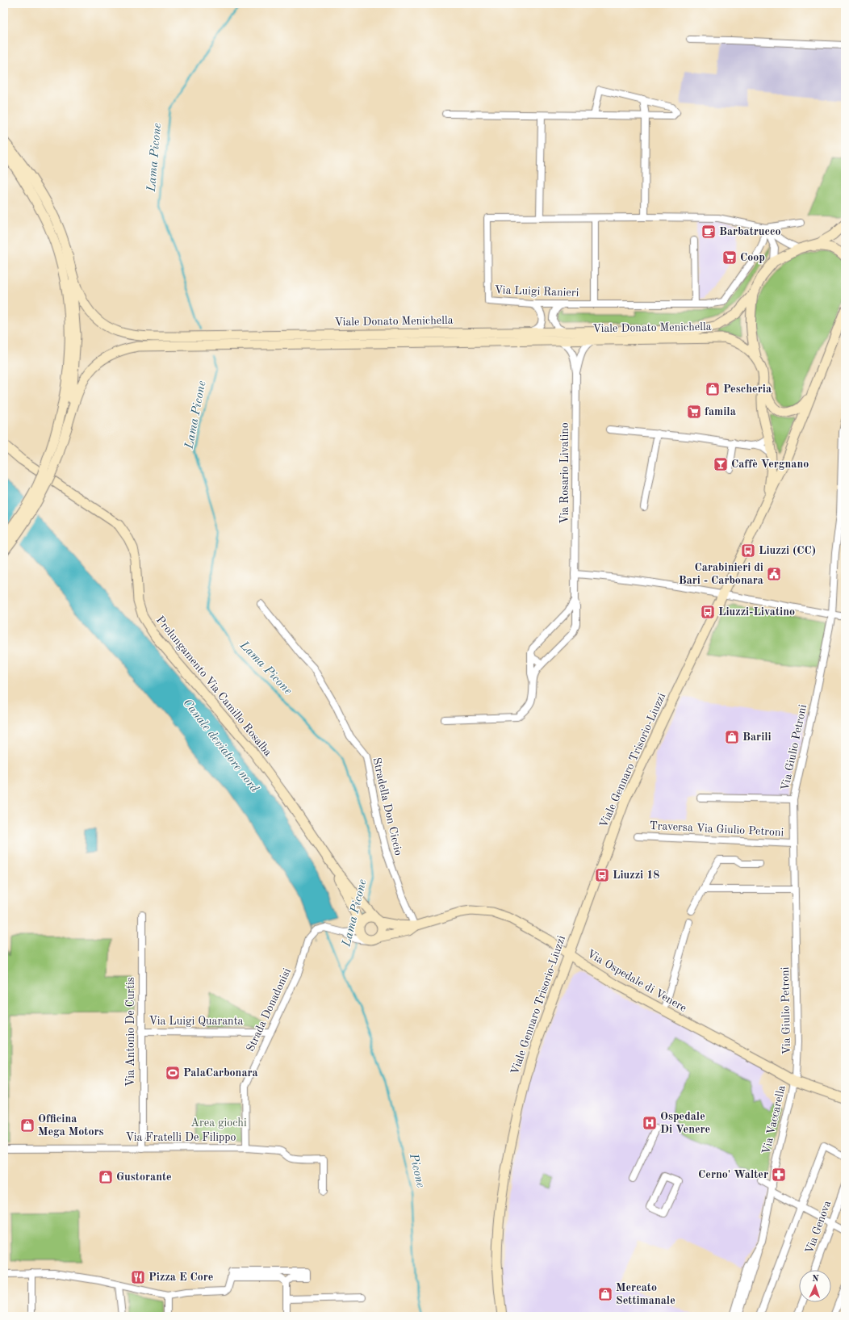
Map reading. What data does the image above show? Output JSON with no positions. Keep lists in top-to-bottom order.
{
  "streets": {
    "main road": [
      "Viale Donato Menichella",
      "Prolungamento Via Camillo Rosalba",
      "Viale Gennaro Trisorio-Liuzzi",
      "Via Ospedale di Venere"
    ],
    "street": [
      "Via Luigi Ranieri",
      "Via Rosario Livatino",
      "Via Giulio Petroni",
      "Stradella Don Ciccio",
      "Traversa Via Giulio Petroni",
      "Strada Donadonisi",
      "Via Luigi Quaranta",
      "Via Antonio De Curtis",
      "Via Vaccarella",
      "Via Fratelli De Filippo",
      "Via Genova"
    ]
  },
  "crossings": [
    ["Viale Donato Menichella", "Viale Gennaro Trisorio-Liuzzi"],
    ["Prolungamento Via Camillo Rosalba", "Via Ospedale di Venere"],
    ["Prolungamento Via Camillo Rosalba", "Strada Donadonisi"],
    ["Via Giulio Petroni", "Traversa Via Giulio Petroni"],
    ["Via Giulio Petroni", "Via Ospedale di Venere"],
    ["Via Giulio Petroni", "Via Vaccarella"],
    ["Viale Gennaro Trisorio-Liuzzi", "Via Ospedale di Venere"],
    ["Stradella Don Ciccio", "Via Ospedale di Venere"],
    ["Via Ospedale di Venere", "Strada Donadonisi"],
    ["Via Ospedale di Venere", "Via Vaccarella"],
    ["Strada Donadonisi", "Via Luigi Quaranta"],
    ["Strada Donadonisi", "Via Fratelli De Filippo"],
    ["Via Luigi Quaranta", "Via Antonio De Curtis"],
    ["Via Antonio De Curtis", "Via Fratelli De Filippo"]
  ],
  "water": ["Lama Picone", "Canale deviatore nord", "Picone"],
  "parks": ["Area giochi"],
  "places": {
    "cafe": ["Barbatrucco"],
    "supermarket": ["Coop", "famila"],
    "shop": [
      "Pescheria",
      "Barili",
      "Officina Mega Motors",
      "Gustorante",
      "Mercato Settimanale"
    ],
    "bar": ["Caffè Vergnano"],
    "bus stop": ["Liuzzi (CC)", "Liuzzi-Livatino", "Liuzzi 18"],
    "public building": ["Carabinieri di Bari - Carbonara"],
    "sports": ["PalaCarbonara"],
    "hospital": ["Ospedale Di Venere"],
    "pharmacy": ["Cerno' Walter"],
    "restaurant": ["Pizza E Core"]
  },
  "north": "top"
}
